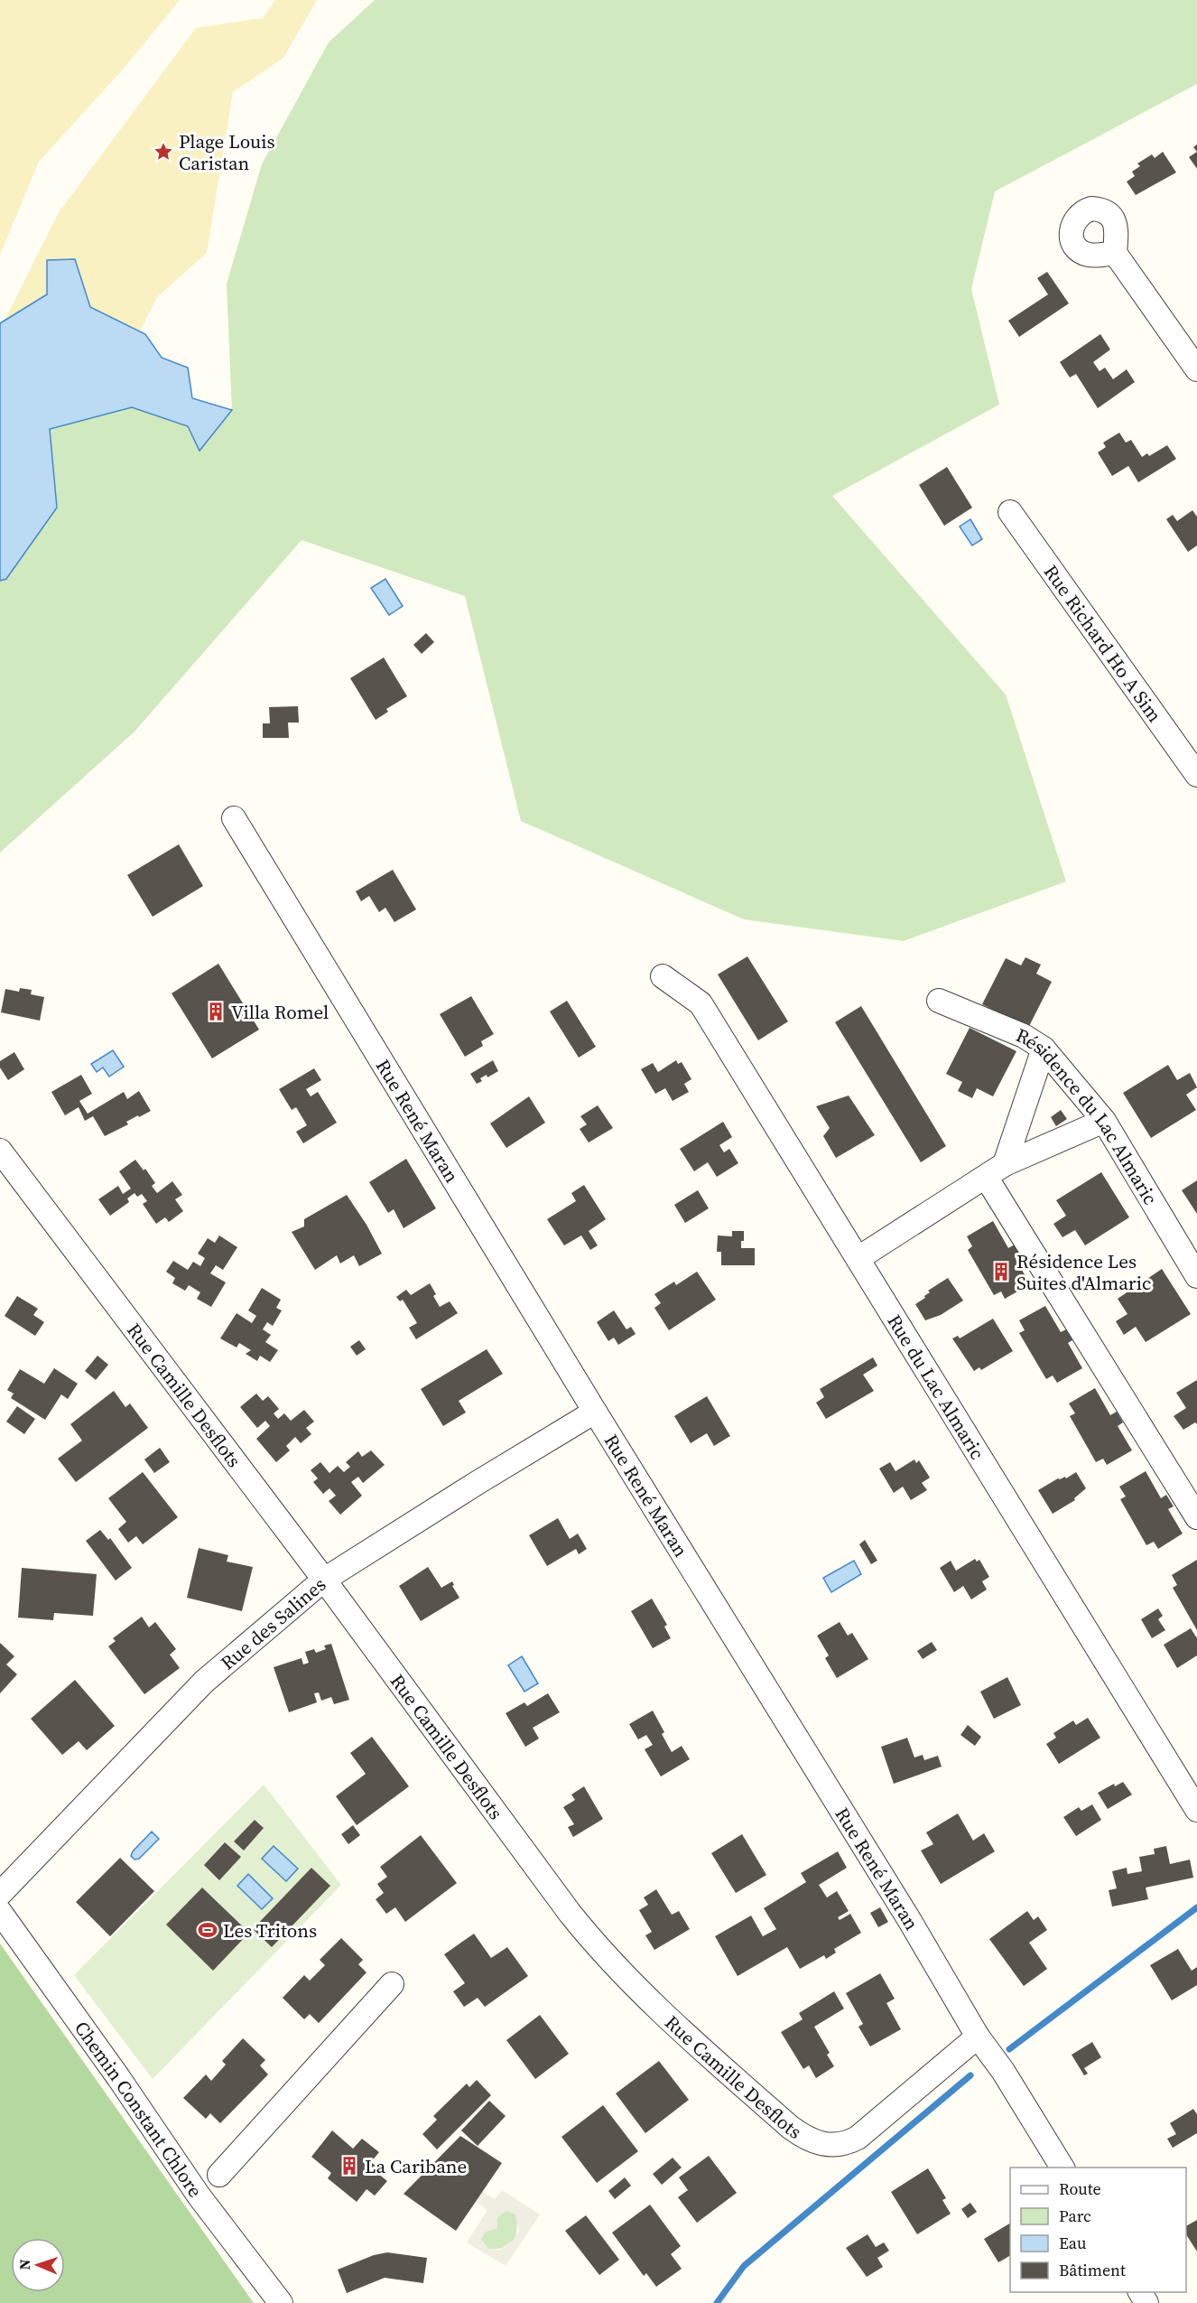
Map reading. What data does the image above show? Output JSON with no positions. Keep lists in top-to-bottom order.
{
  "streets": {
    "street": [
      "Rue Richard Ho A Sim",
      "Rue René Maran",
      "Résidence du Lac Almaric",
      "Rue du Lac Almaric",
      "Rue Camille Desflots",
      "Rue des Salines",
      "Chemin Constant Chlore"
    ]
  },
  "crossings": [
    ["Rue René Maran", "Rue Camille Desflots"],
    ["Rue René Maran", "Rue des Salines"],
    ["Rue Camille Desflots", "Rue des Salines"]
  ],
  "places": {
    "place": ["Plage Louis Caristan"],
    "building": ["Villa Romel", "Résidence Les Suites d'Almaric", "La Caribane"],
    "sports": ["Les Tritons"]
  },
  "legend": [
    "Route",
    "Parc",
    "Eau",
    "Bâtiment"
  ],
  "north": "left"
}
